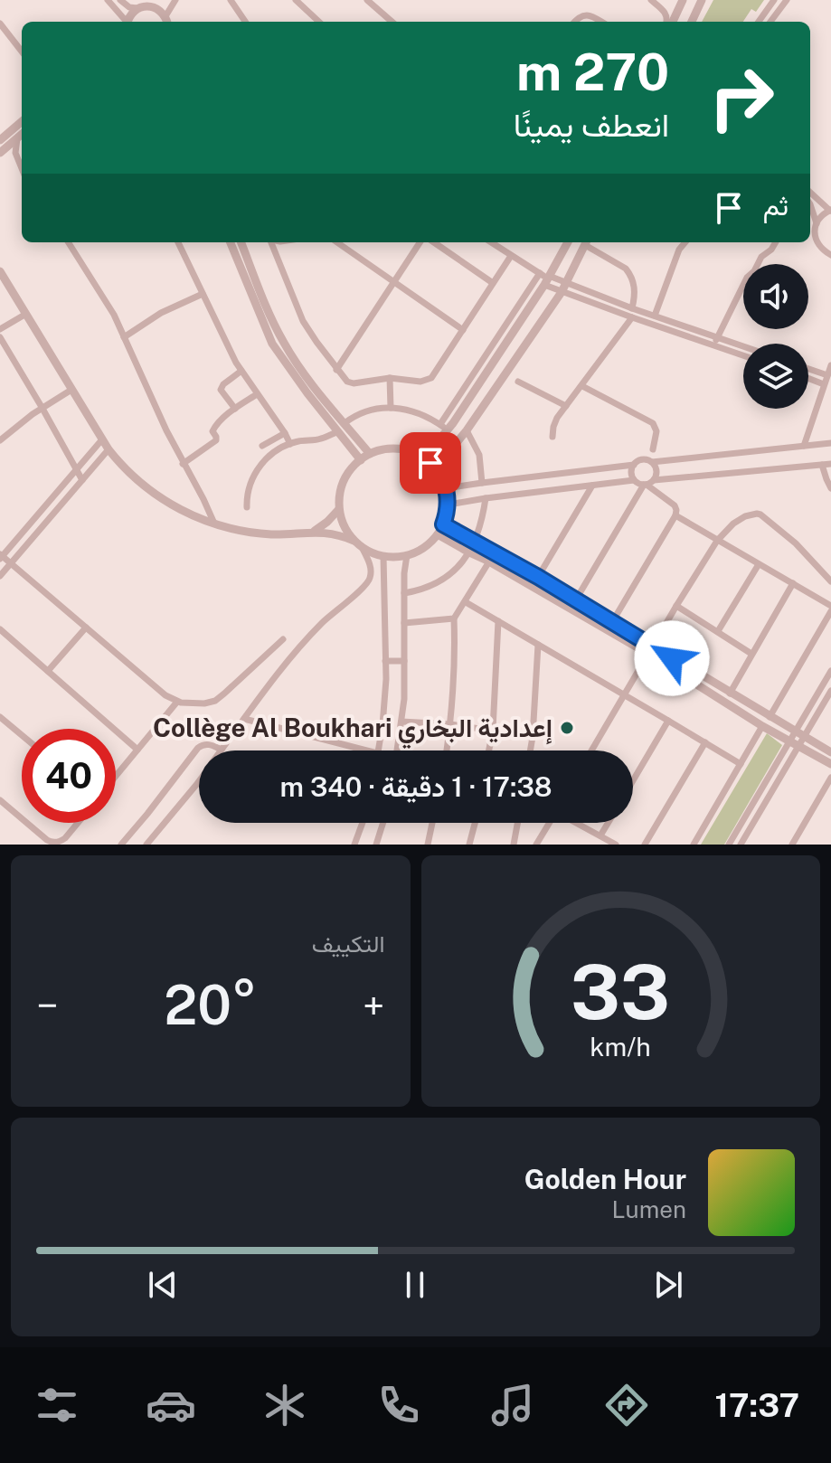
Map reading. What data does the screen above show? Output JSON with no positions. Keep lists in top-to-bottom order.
{
  "places": ["Collège Al Boukhari إعدادية البخاري"],
  "page": {
    "turn": ["270 m", "انعطف يمينًا"],
    "then": "ثم",
    "limit": "40",
    "trip": "17:38 · 1 دقيقة · 340 m",
    "tile": "التكييف",
    "heat": ["−", "20°", "+"],
    "song": ["Golden Hour", "Lumen"],
    "tabs": "17:37",
    "gauge": ["33", "km/h"]
  }
}
